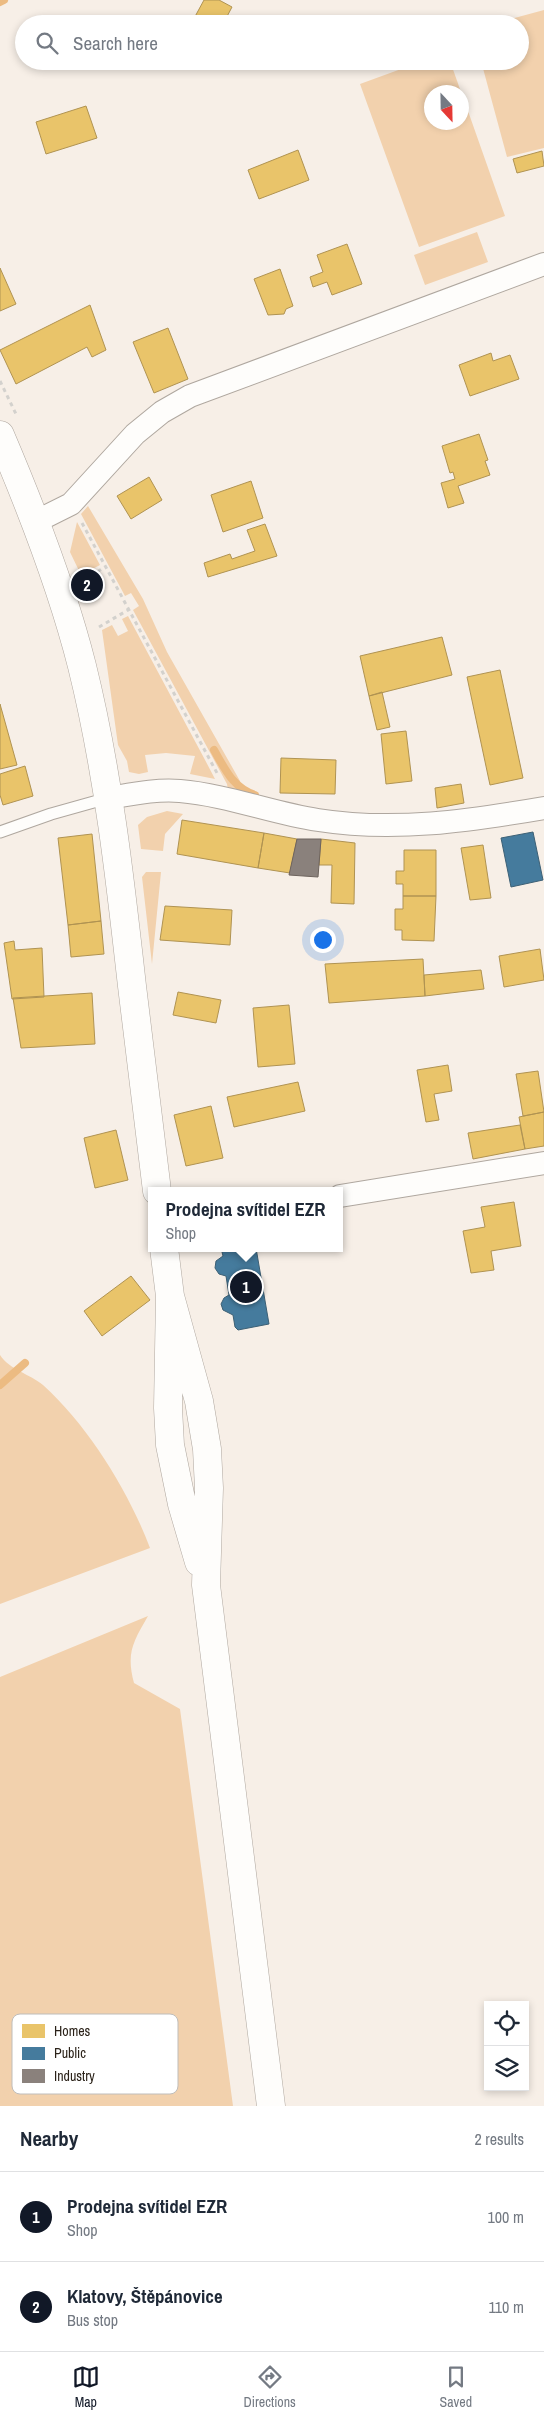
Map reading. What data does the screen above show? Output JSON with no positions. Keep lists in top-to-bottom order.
{
  "legend": ["Homes", "Public", "Industry"],
  "north": "bottom",
  "page": {
    "search": "Search here",
    "pins": ["2", "1"],
    "popup": ["Prodejna svítidel EZR", "Shop"],
    "heading": ["Nearby", "2 results"],
    "list": [
      {
        "mark": "1",
        "name": "Prodejna svítidel EZR",
        "note": "Shop",
        "value": "100 m"
      },
      {
        "mark": "2",
        "name": "Klatovy, Štěpánovice",
        "note": "Bus stop",
        "value": "110 m"
      }
    ],
    "nav": ["Map", "Directions", "Saved"]
  }
}
